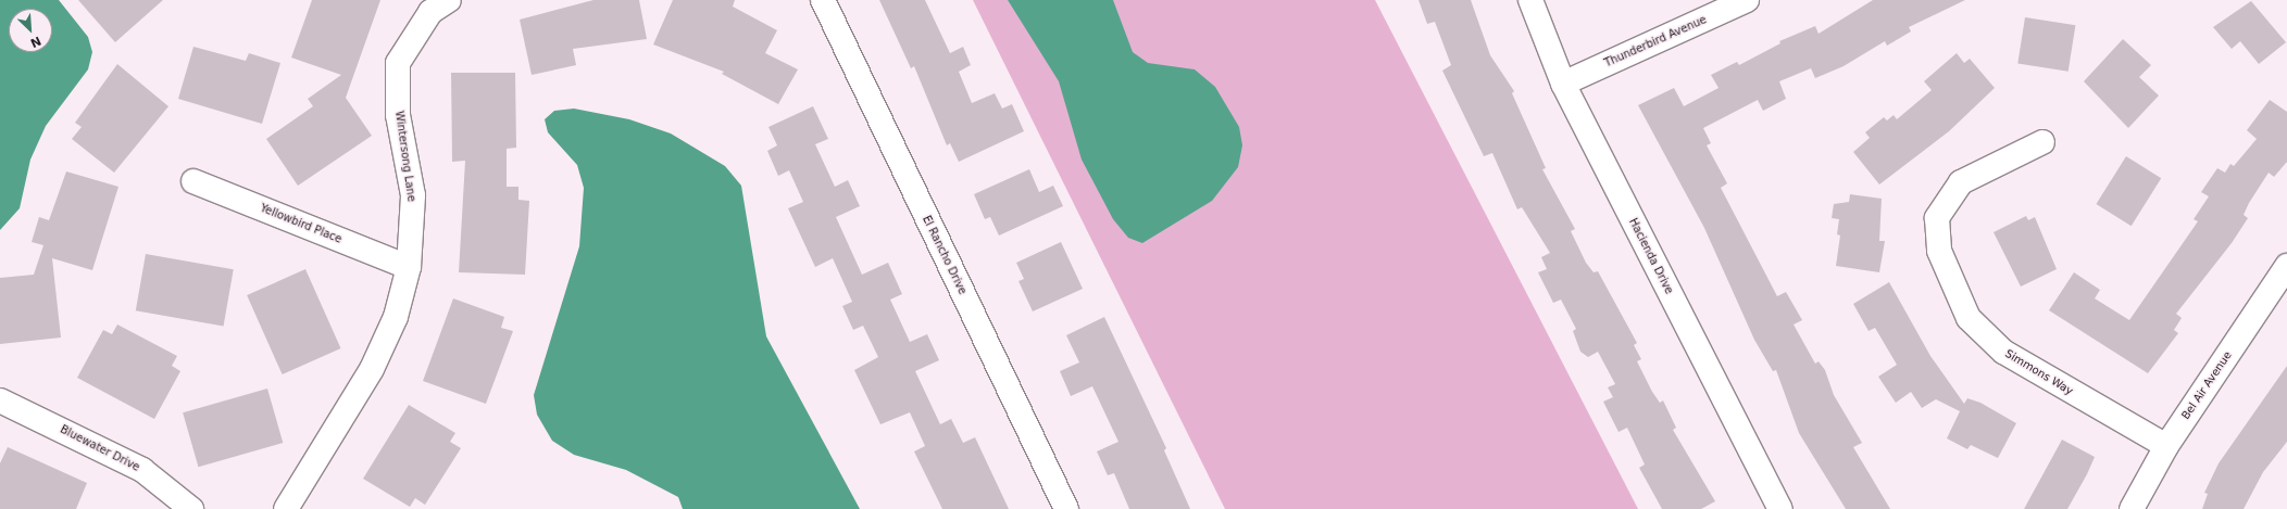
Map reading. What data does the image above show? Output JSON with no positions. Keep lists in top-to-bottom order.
{
  "streets": {
    "street": [
      "Thunderbird Avenue",
      "Wintersong Lane",
      "Yellowbird Place",
      "El Rancho Drive",
      "Hacienda Drive",
      "Simmons Way",
      "Bel Air Avenue",
      "Bluewater Drive"
    ]
  },
  "crossings": [
    ["Thunderbird Avenue", "Hacienda Drive"],
    ["Wintersong Lane", "Yellowbird Place"],
    ["Simmons Way", "Bel Air Avenue"]
  ],
  "north": "bottom right"
}
